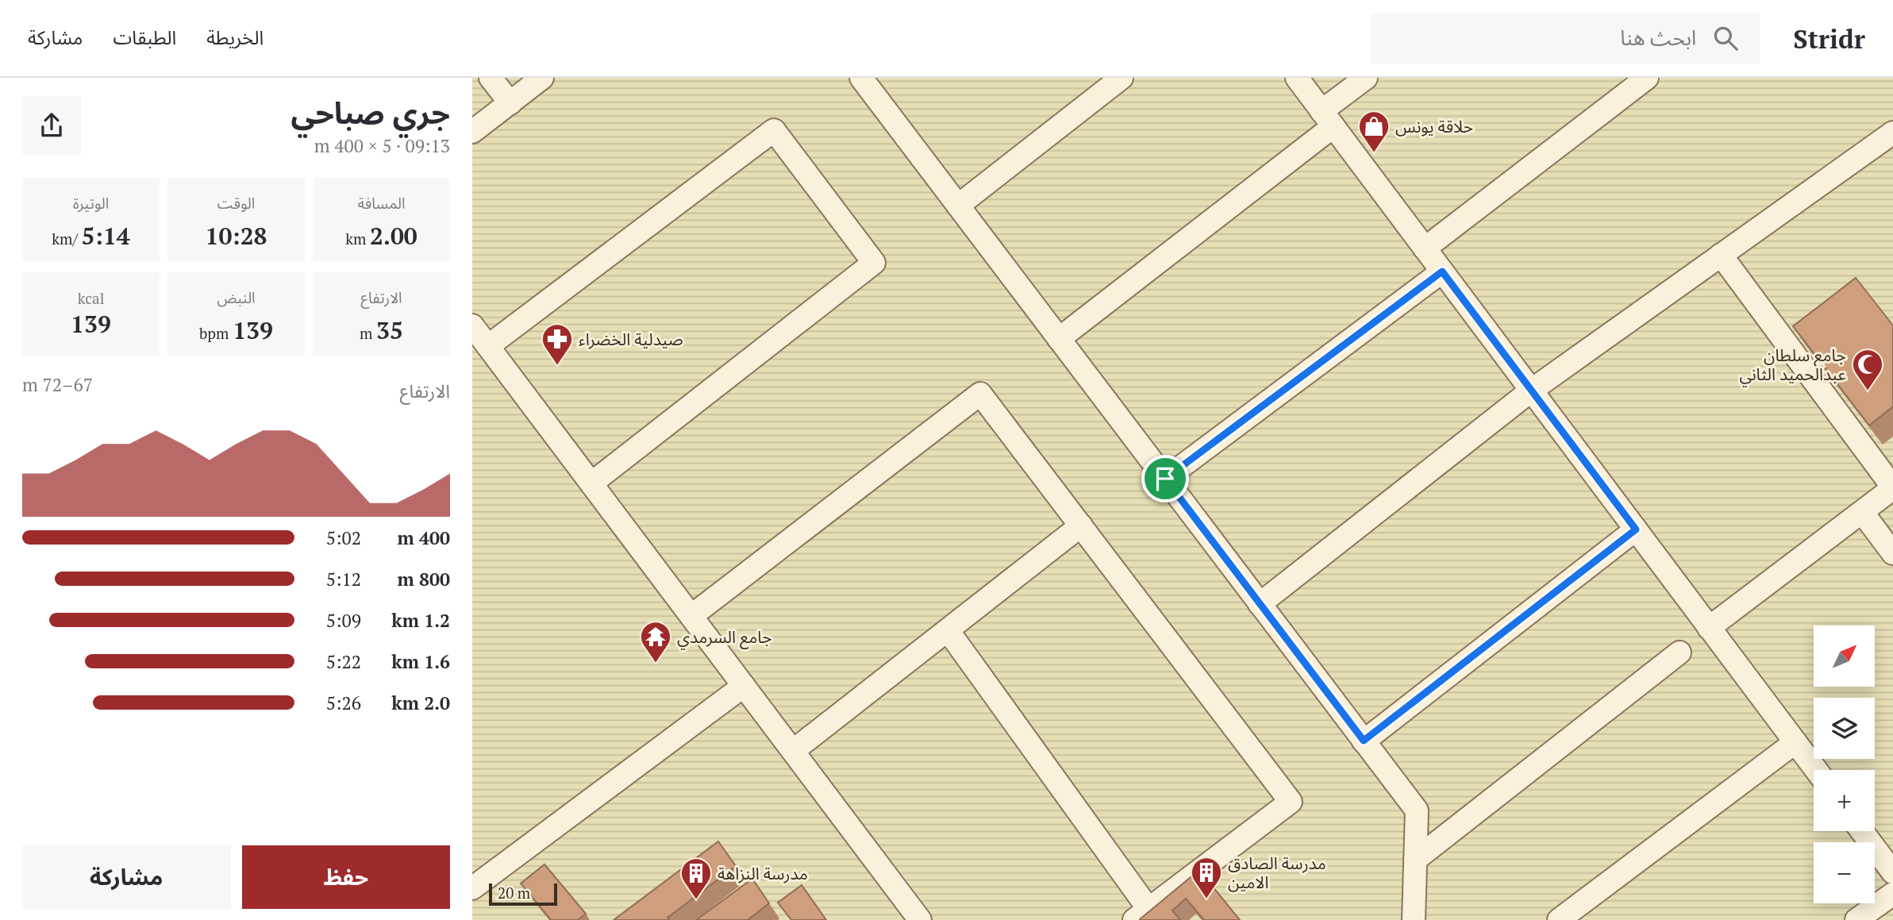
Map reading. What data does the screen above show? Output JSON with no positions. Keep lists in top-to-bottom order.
{
  "places": {
    "shop": ["حلاقة يونس"],
    "pharmacy": ["صيدلية الخضراء"],
    "mosque": ["جامع سلطان عبدالحميد الثاني"],
    "temple": ["جامع السرمدي"],
    "building": ["مدرسة الصادق الامين", "مدرسة النزاهة"]
  },
  "scale_bar": "20 m",
  "north": "top right",
  "page": {
    "header": "Stridr",
    "search": "ابحث هنا",
    "nav": ["الخريطة", "الطبقات", "مشاركة"],
    "heading": ["جري صباحي", "09:13 · 5 × 400 m"],
    "stats": [
      ["المسافة", "2.00 km"],
      ["الوقت", "10:28"],
      ["الوتيرة", "5:14 /km"],
      ["الارتفاع", "35 m"],
      ["النبض", "139 bpm"],
      ["kcal", "139"]
    ],
    "chart": ["الارتفاع", "67–72 m"],
    "list": [
      {
        "name": "400 m",
        "note": "5:02"
      },
      {
        "name": "800 m",
        "note": "5:12"
      },
      {
        "name": "1.2 km",
        "note": "5:09"
      },
      {
        "name": "1.6 km",
        "note": "5:22"
      },
      {
        "name": "2.0 km",
        "note": "5:26"
      }
    ],
    "map_buttons": ["+", "−"],
    "buttons": ["حفظ", "مشاركة"],
    "scale": "20 m"
  }
}
